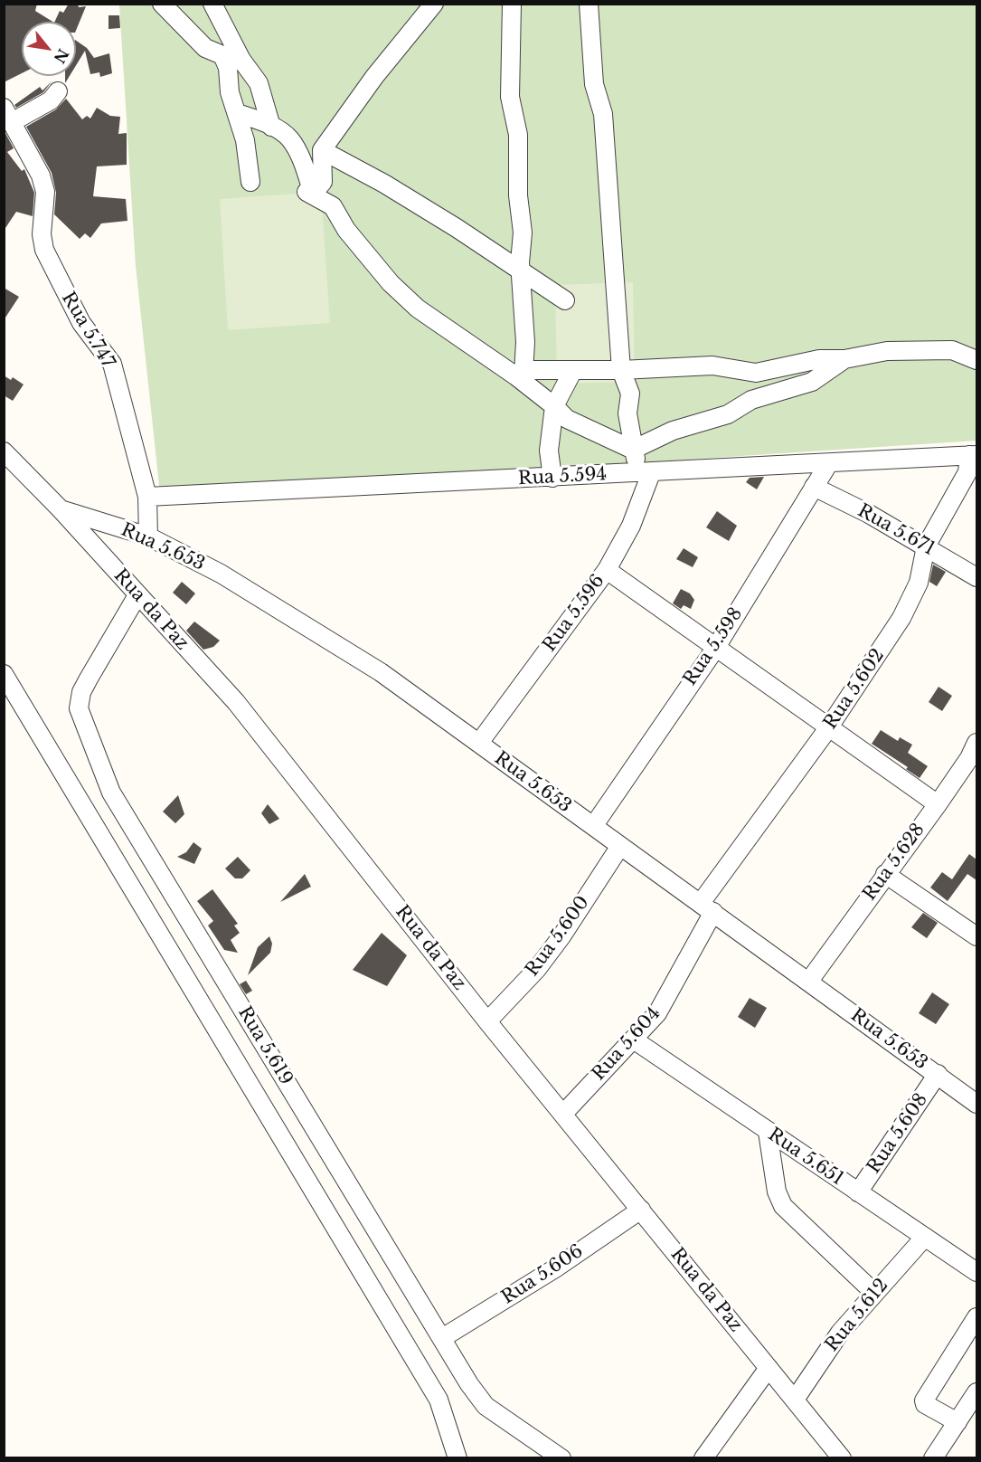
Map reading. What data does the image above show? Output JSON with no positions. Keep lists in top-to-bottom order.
{
  "streets": {
    "street": [
      "Rua 5.747",
      "Rua 5.594",
      "Rua 5.671",
      "Rua 5.653",
      "Rua da Paz",
      "Rua 5.596",
      "Rua 5.598",
      "Rua 5.602",
      "Rua 5.628",
      "Rua 5.600",
      "Rua 5.604",
      "Rua 5.619",
      "Rua 5.608",
      "Rua 5.651",
      "Rua 5.606",
      "Rua 5.612"
    ]
  },
  "crossings": [
    ["Rua 5.747", "Rua 5.594"],
    ["Rua 5.747", "Rua 5.653"],
    ["Rua 5.594", "Rua 5.596"],
    ["Rua 5.594", "Rua 5.598"],
    ["Rua 5.594", "Rua 5.602"],
    ["Rua 5.671", "Rua 5.598"],
    ["Rua 5.671", "Rua 5.602"],
    ["Rua 5.653", "Rua da Paz"],
    ["Rua 5.653", "Rua 5.596"],
    ["Rua 5.653", "Rua 5.598"],
    ["Rua 5.653", "Rua 5.602"],
    ["Rua 5.653", "Rua 5.628"],
    ["Rua 5.653", "Rua 5.600"],
    ["Rua 5.653", "Rua 5.604"],
    ["Rua 5.653", "Rua 5.608"],
    ["Rua da Paz", "Rua 5.600"],
    ["Rua da Paz", "Rua 5.604"],
    ["Rua da Paz", "Rua 5.619"],
    ["Rua da Paz", "Rua 5.606"],
    ["Rua da Paz", "Rua 5.612"],
    ["Rua 5.602", "Rua 5.604"],
    ["Rua 5.604", "Rua 5.651"],
    ["Rua 5.619", "Rua 5.606"],
    ["Rua 5.608", "Rua 5.651"],
    ["Rua 5.651", "Rua 5.612"]
  ],
  "north": "bottom right"
}
